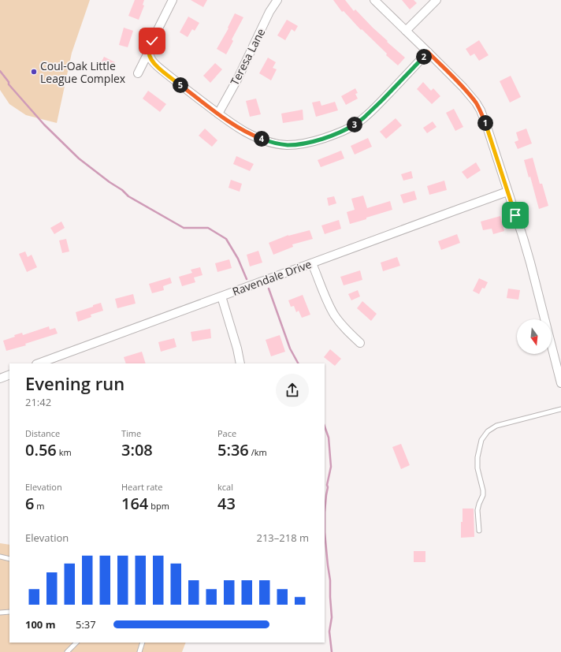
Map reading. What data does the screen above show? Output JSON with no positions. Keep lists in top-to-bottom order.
{
  "streets": {
    "street": ["Teresa Lane", "Ravendale Drive"]
  },
  "places": ["Coul-Oak Little League Complex"],
  "north": "bottom",
  "page": {
    "pins": [
      "2",
      "5",
      "1",
      "3",
      "4"
    ],
    "heading": ["Evening run", "21:42"],
    "stats": [
      ["Distance", "0.56 km"],
      ["Time", "3:08"],
      ["Pace", "5:36 /km"],
      ["Elevation", "6 m"],
      ["Heart rate", "164 bpm"],
      ["kcal", "43"]
    ],
    "chart": ["Elevation", "213–218 m"],
    "list": [
      {
        "name": "100 m",
        "note": "5:37"
      }
    ]
  }
}
